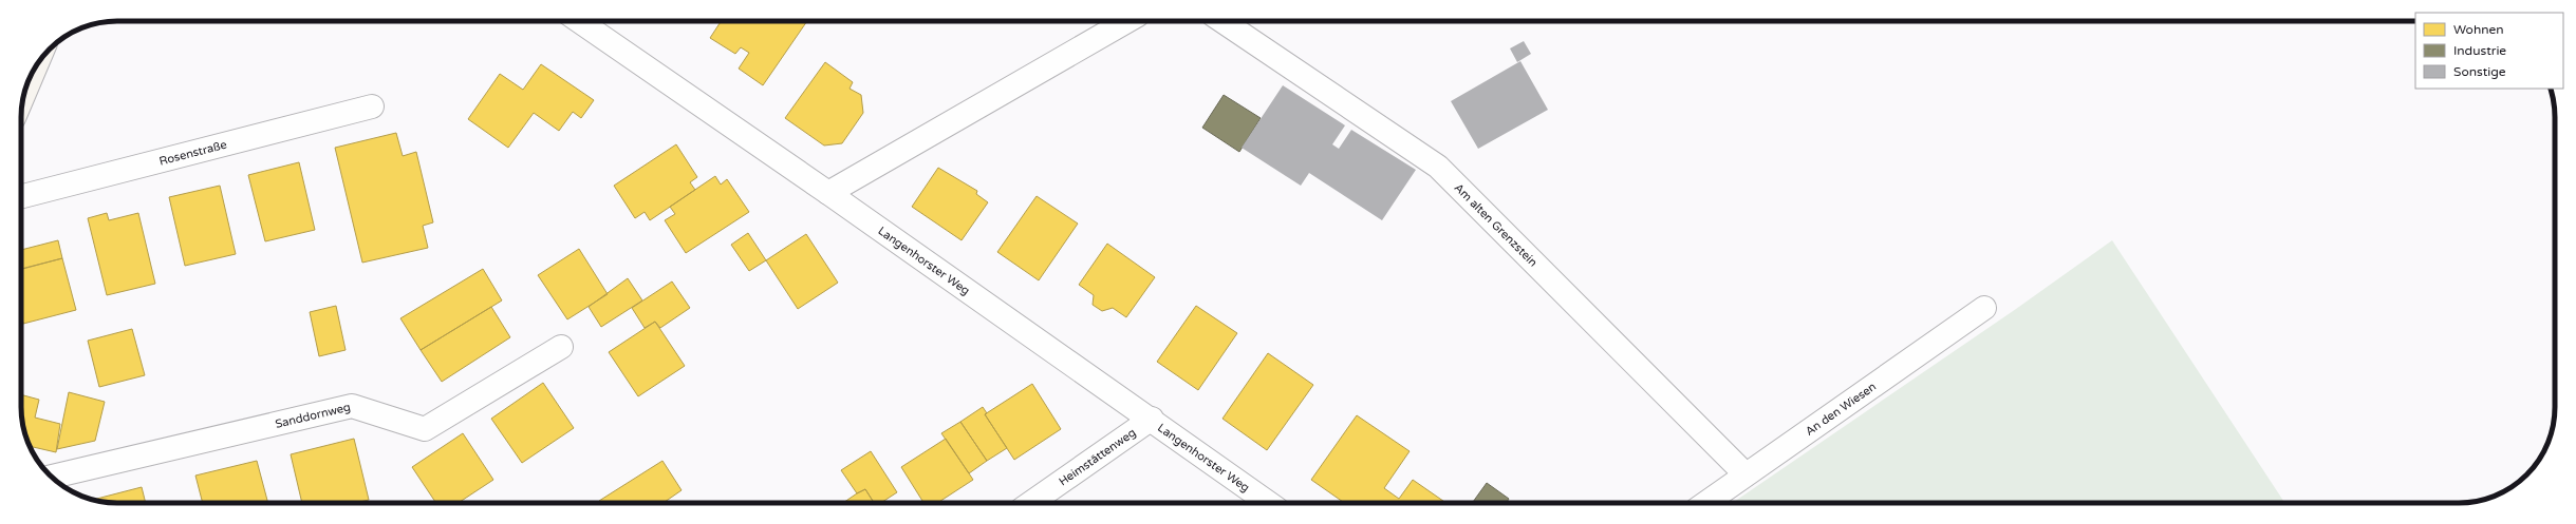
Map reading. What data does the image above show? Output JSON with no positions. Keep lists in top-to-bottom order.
{
  "streets": {
    "street": [
      "Rosenstraße",
      "Am alten Grenzstein",
      "Langenhorster Weg",
      "An den Wiesen",
      "Sanddornweg",
      "Heimstättenweg"
    ]
  },
  "crossings": [
    ["Am alten Grenzstein", "An den Wiesen"],
    ["Langenhorster Weg", "Heimstättenweg"]
  ],
  "legend": ["Wohnen", "Industrie", "Sonstige"]
}
